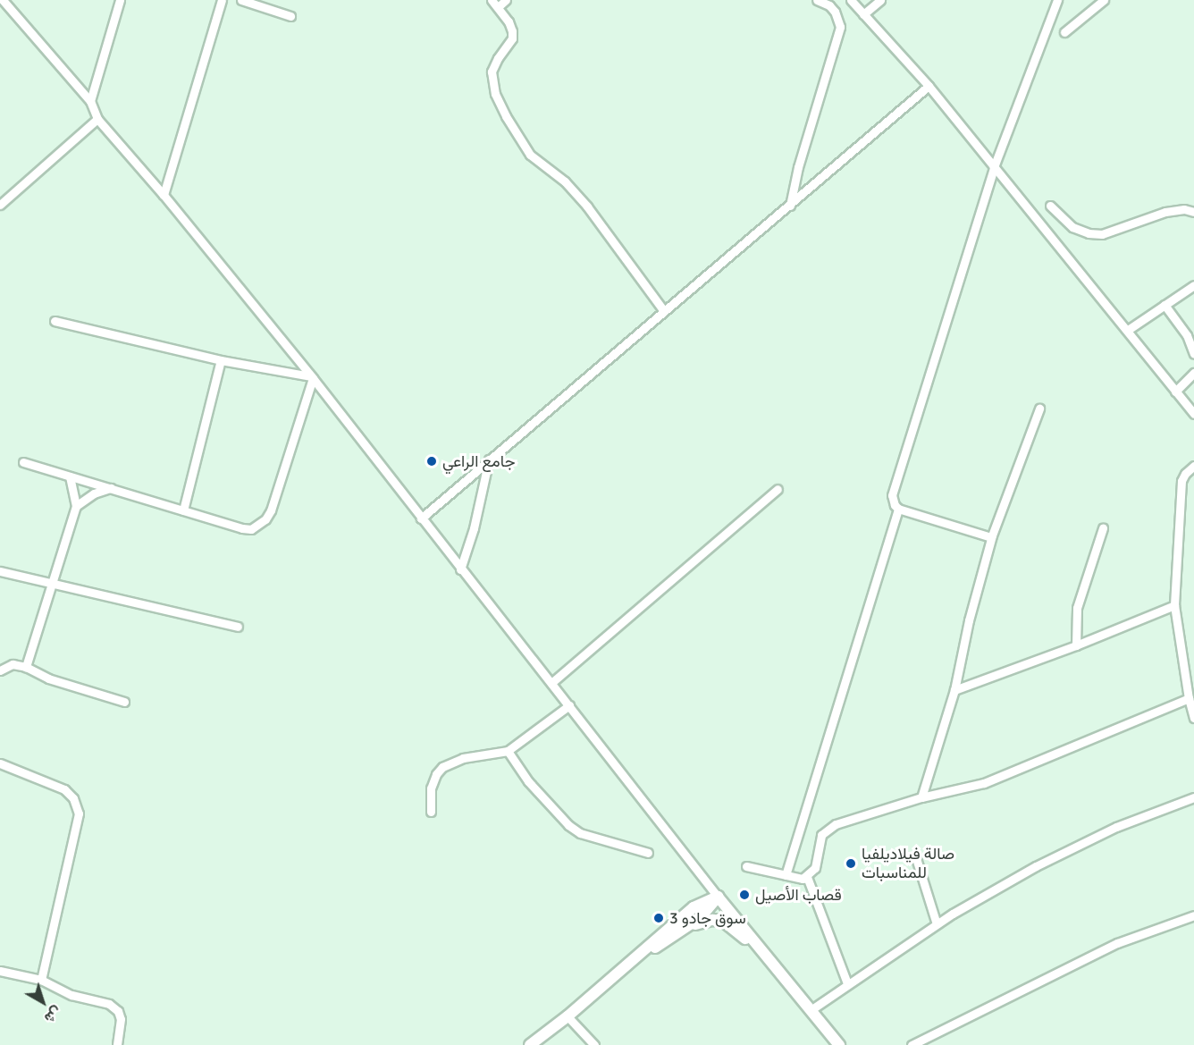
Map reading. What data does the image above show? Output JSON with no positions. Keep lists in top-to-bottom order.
{
  "places": [
    "جامع الراعي",
    "صالة فيلاديلفيا للمناسبات",
    "قصاب الأصيل",
    "سوق جادو 3"
  ],
  "north": "bottom right"
}
